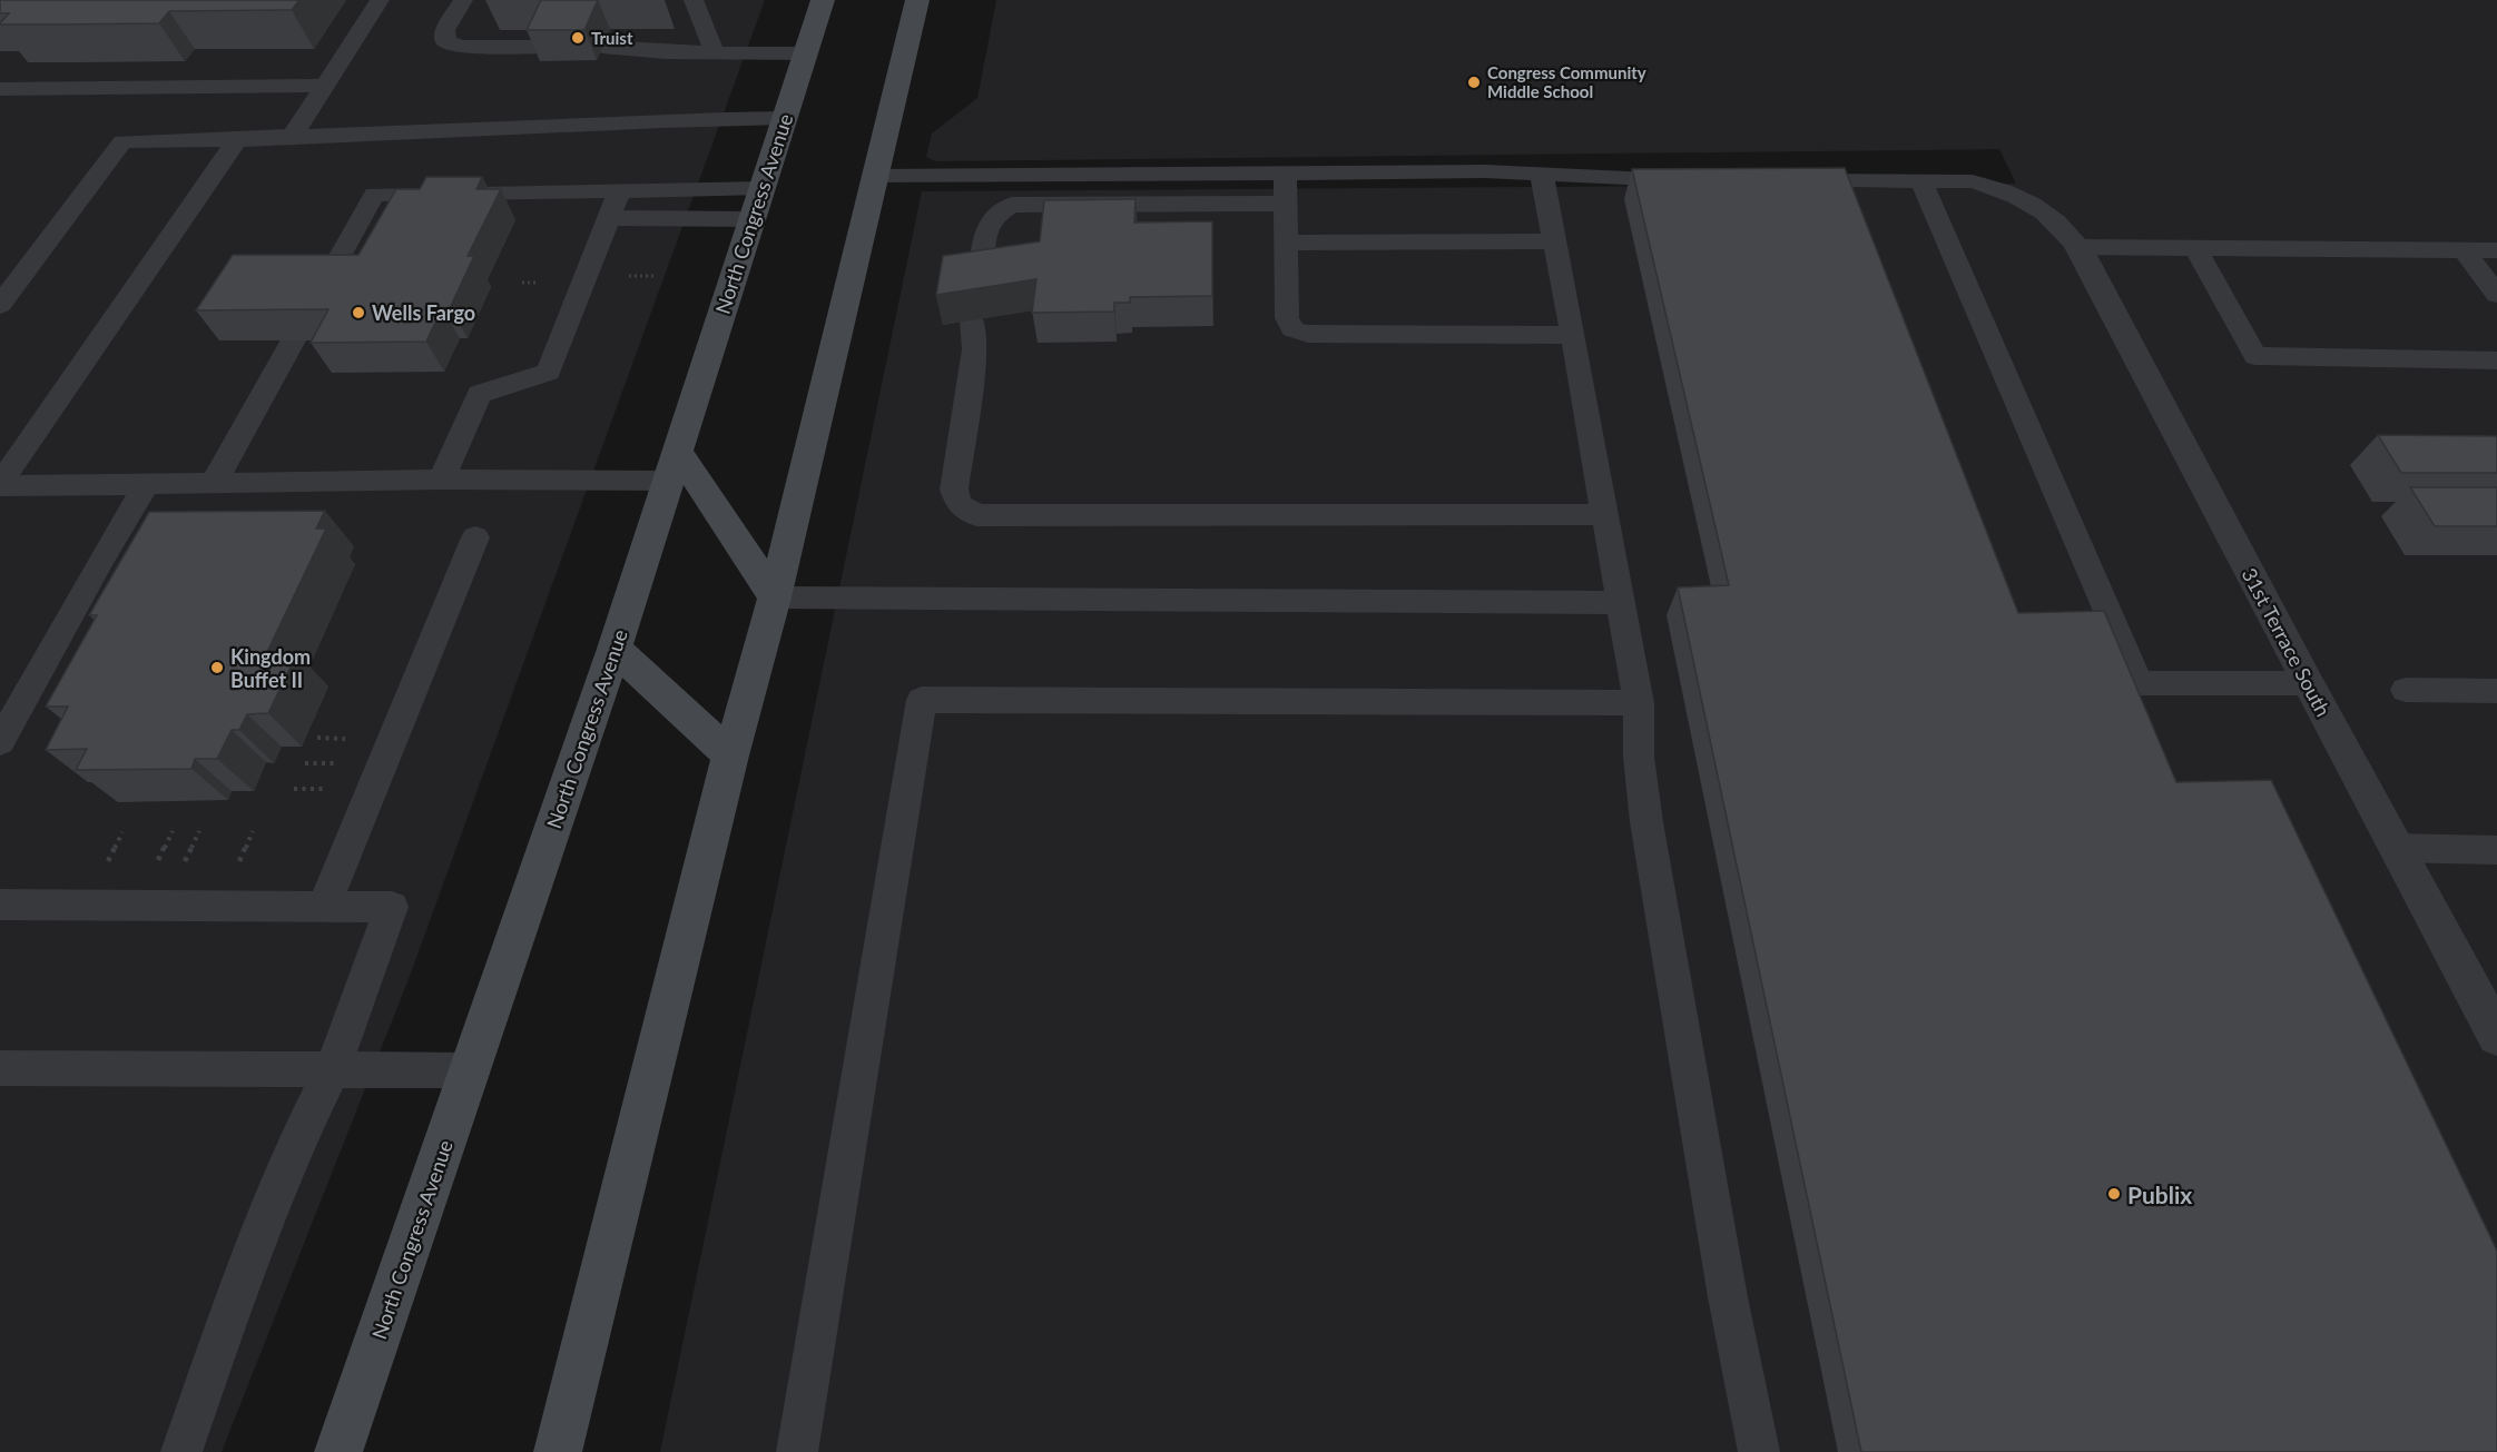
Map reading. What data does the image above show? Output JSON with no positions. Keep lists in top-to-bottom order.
{
  "streets": {
    "main road": ["North Congress Avenue"],
    "street": ["31st Terrace South"]
  },
  "places": [
    "Truist",
    "Congress Community Middle School",
    "Wells Fargo",
    "Kingdom Buffet II",
    "Publix"
  ]
}
